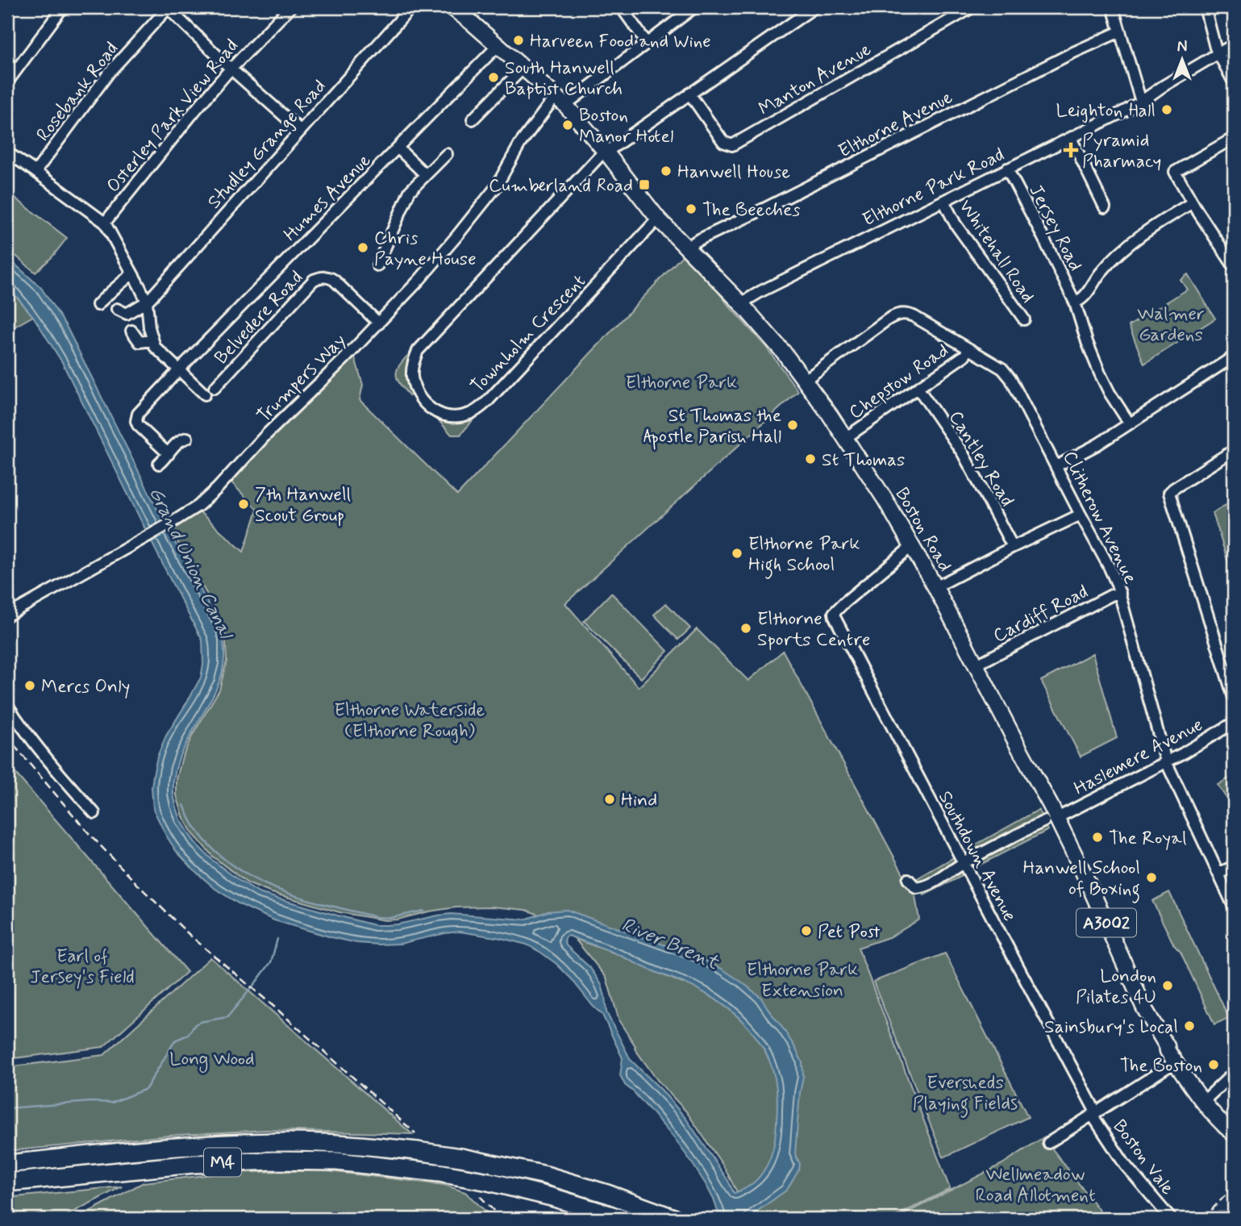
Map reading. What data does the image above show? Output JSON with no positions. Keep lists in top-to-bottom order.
{
  "streets": {
    "highway": ["M4"],
    "main road": ["Boston Road", "A3002"],
    "street": [
      "Manton Avenue",
      "Rosebank Road",
      "Osterley Park View Road",
      "Elthorne Avenue",
      "Studley Grange Road",
      "Elthorne Park Road",
      "Humes Avenue",
      "Jersey Road",
      "Whitehall Road",
      "Belvedere Road",
      "Townholm Crescent",
      "Trumpers Way",
      "Chepstow Road",
      "Cantley Road",
      "Clitherow Avenue",
      "Cardiff Road",
      "Haslemere Avenue",
      "Southdown Avenue",
      "Boston Vale"
    ]
  },
  "crossings": [
    ["Elthorne Avenue", "Boston Road"],
    ["Elthorne Park Road", "Jersey Road"],
    ["Elthorne Park Road", "Whitehall Road"],
    ["Elthorne Park Road", "Boston Road"],
    ["Humes Avenue", "Boston Road"],
    ["Belvedere Road", "Trumpers Way"],
    ["Townholm Crescent", "Boston Road"],
    ["Trumpers Way", "Boston Road"],
    ["Chepstow Road", "Cantley Road"],
    ["Chepstow Road", "Clitherow Avenue"],
    ["Chepstow Road", "Boston Road"],
    ["Clitherow Avenue", "Boston Road"],
    ["Clitherow Avenue", "Cardiff Road"],
    ["Clitherow Avenue", "Haslemere Avenue"],
    ["Boston Road", "Cardiff Road"],
    ["Boston Road", "Haslemere Avenue"],
    ["Boston Road", "Southdown Avenue"],
    ["Boston Road", "A3002"],
    ["Haslemere Avenue", "Southdown Avenue"],
    ["Southdown Avenue", "Boston Vale"]
  ],
  "water": ["Grand Union Canal", "River Brent"],
  "parks": [
    "Walmer Gardens",
    "Elthorne Park",
    "Elthorne Waterside (Elthorne Rough)",
    "Earl of Jersey's Field",
    "Elthorne Park Extension",
    "Long Wood",
    "Eversheds Playing Fields",
    "Wellmeadow Road Allotment"
  ],
  "places": {
    "other": [
      "Harveen Food and Wine",
      "South Hanwell Baptist Church",
      "Leighton Hall",
      "Boston Manor Hotel",
      "Hanwell House",
      "The Beeches",
      "Chris Payne House",
      "St Thomas the Apostle Parish Hall",
      "St Thomas",
      "7th Hanwell Scout Group",
      "Elthorne Park High School",
      "Elthorne Sports Centre",
      "Mercs Only",
      "Hind",
      "The Royal",
      "Hanwell School of Boxing",
      "Pet Post",
      "London Pilates 4U",
      "Sainsbury's Local",
      "The Boston"
    ],
    "health": ["Pyramid Pharmacy"],
    "transit": ["Cumberland Road"]
  },
  "north": "top"
}
